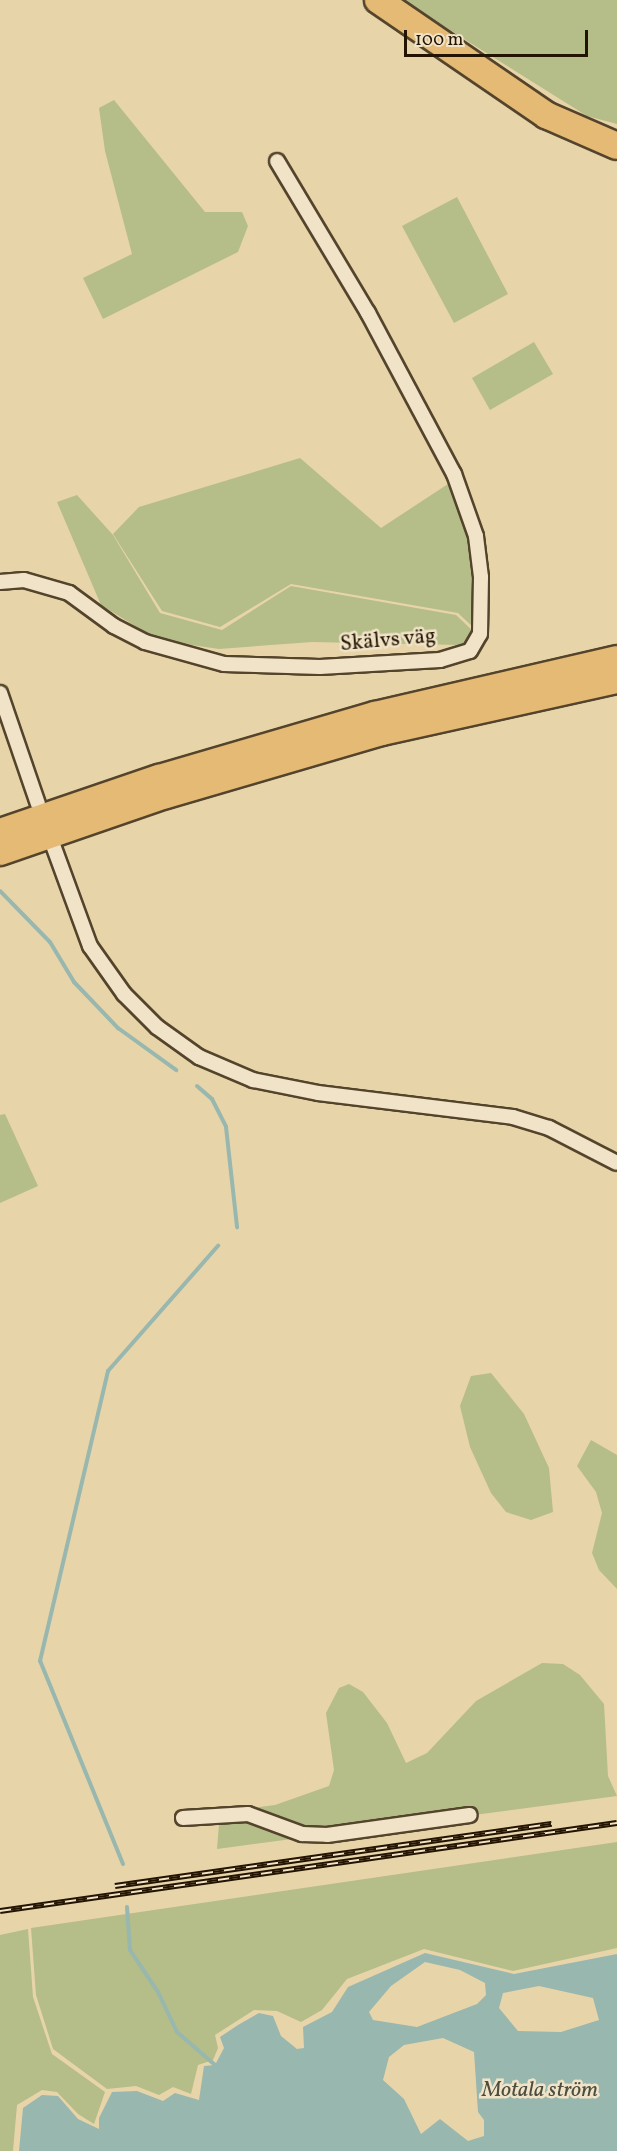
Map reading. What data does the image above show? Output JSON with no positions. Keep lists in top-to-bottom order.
{
  "streets": {
    "street": ["Skälvs väg"]
  },
  "water": ["Motala ström"],
  "scale_bar": "100 m"
}
